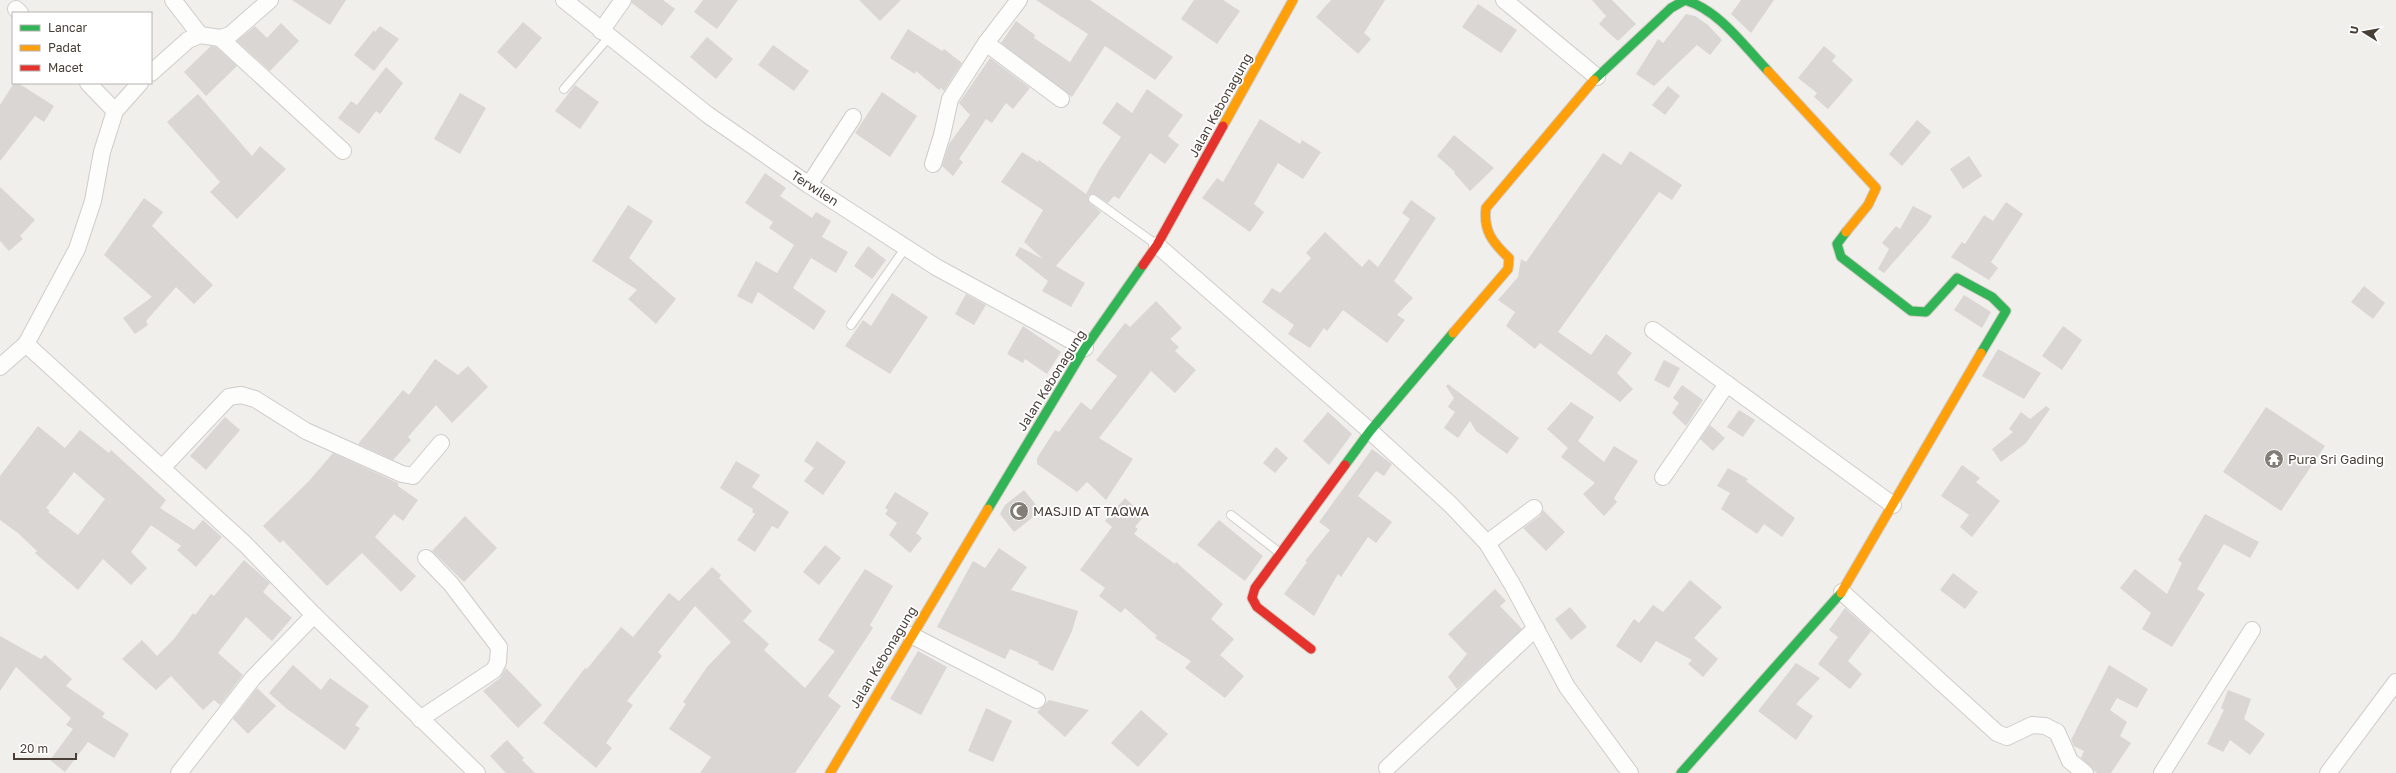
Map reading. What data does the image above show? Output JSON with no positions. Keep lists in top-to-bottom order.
{
  "streets": {
    "street": ["Jalan Kebonagung", "Terwilen"]
  },
  "crossings": [
    ["Jalan Kebonagung", "Terwilen"]
  ],
  "places": {
    "temple": ["Pura Sri Gading"],
    "mosque": ["MASJID AT TAQWA"]
  },
  "legend": ["Lancar", "Padat", "Macet"],
  "scale_bar": "20 m",
  "north": "left"
}
